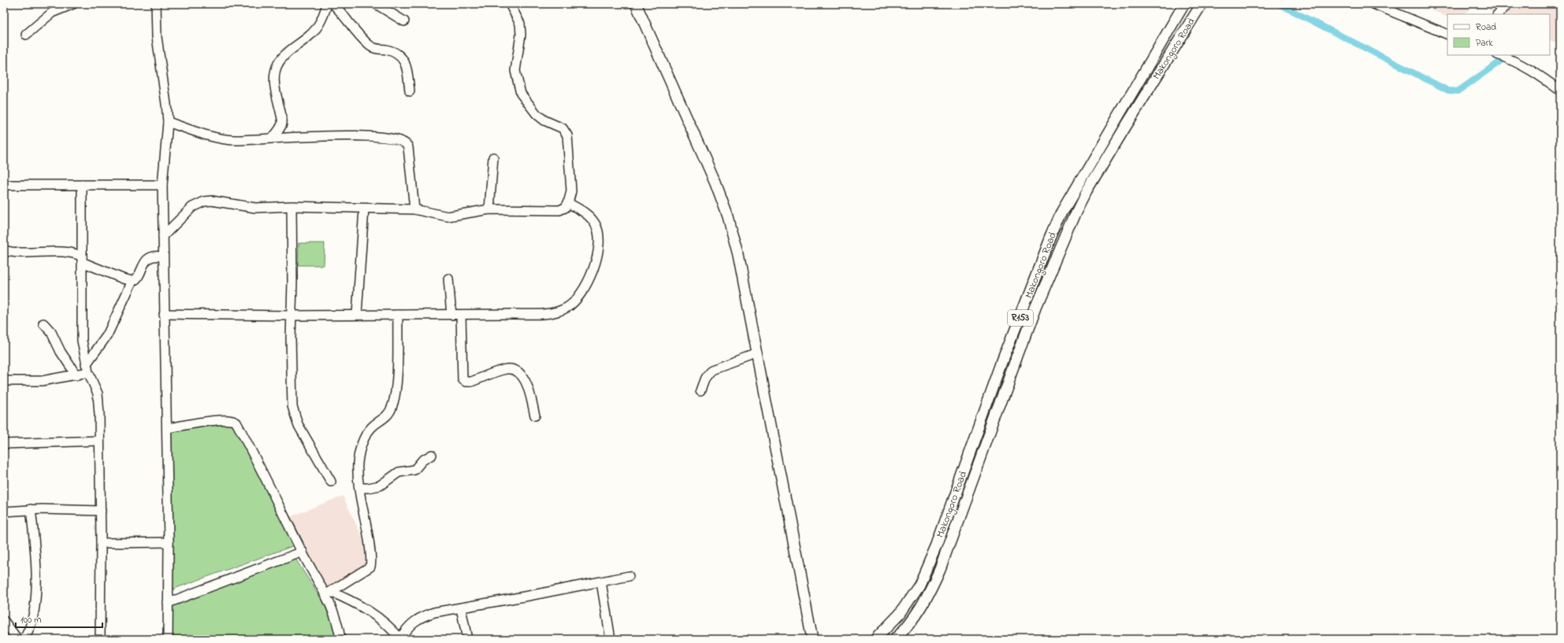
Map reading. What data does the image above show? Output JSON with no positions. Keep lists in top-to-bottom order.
{
  "streets": {
    "main road": ["Makongoro Road", "R153"]
  },
  "legend": ["Road", "Park"],
  "scale_bar": "100 m"
}
